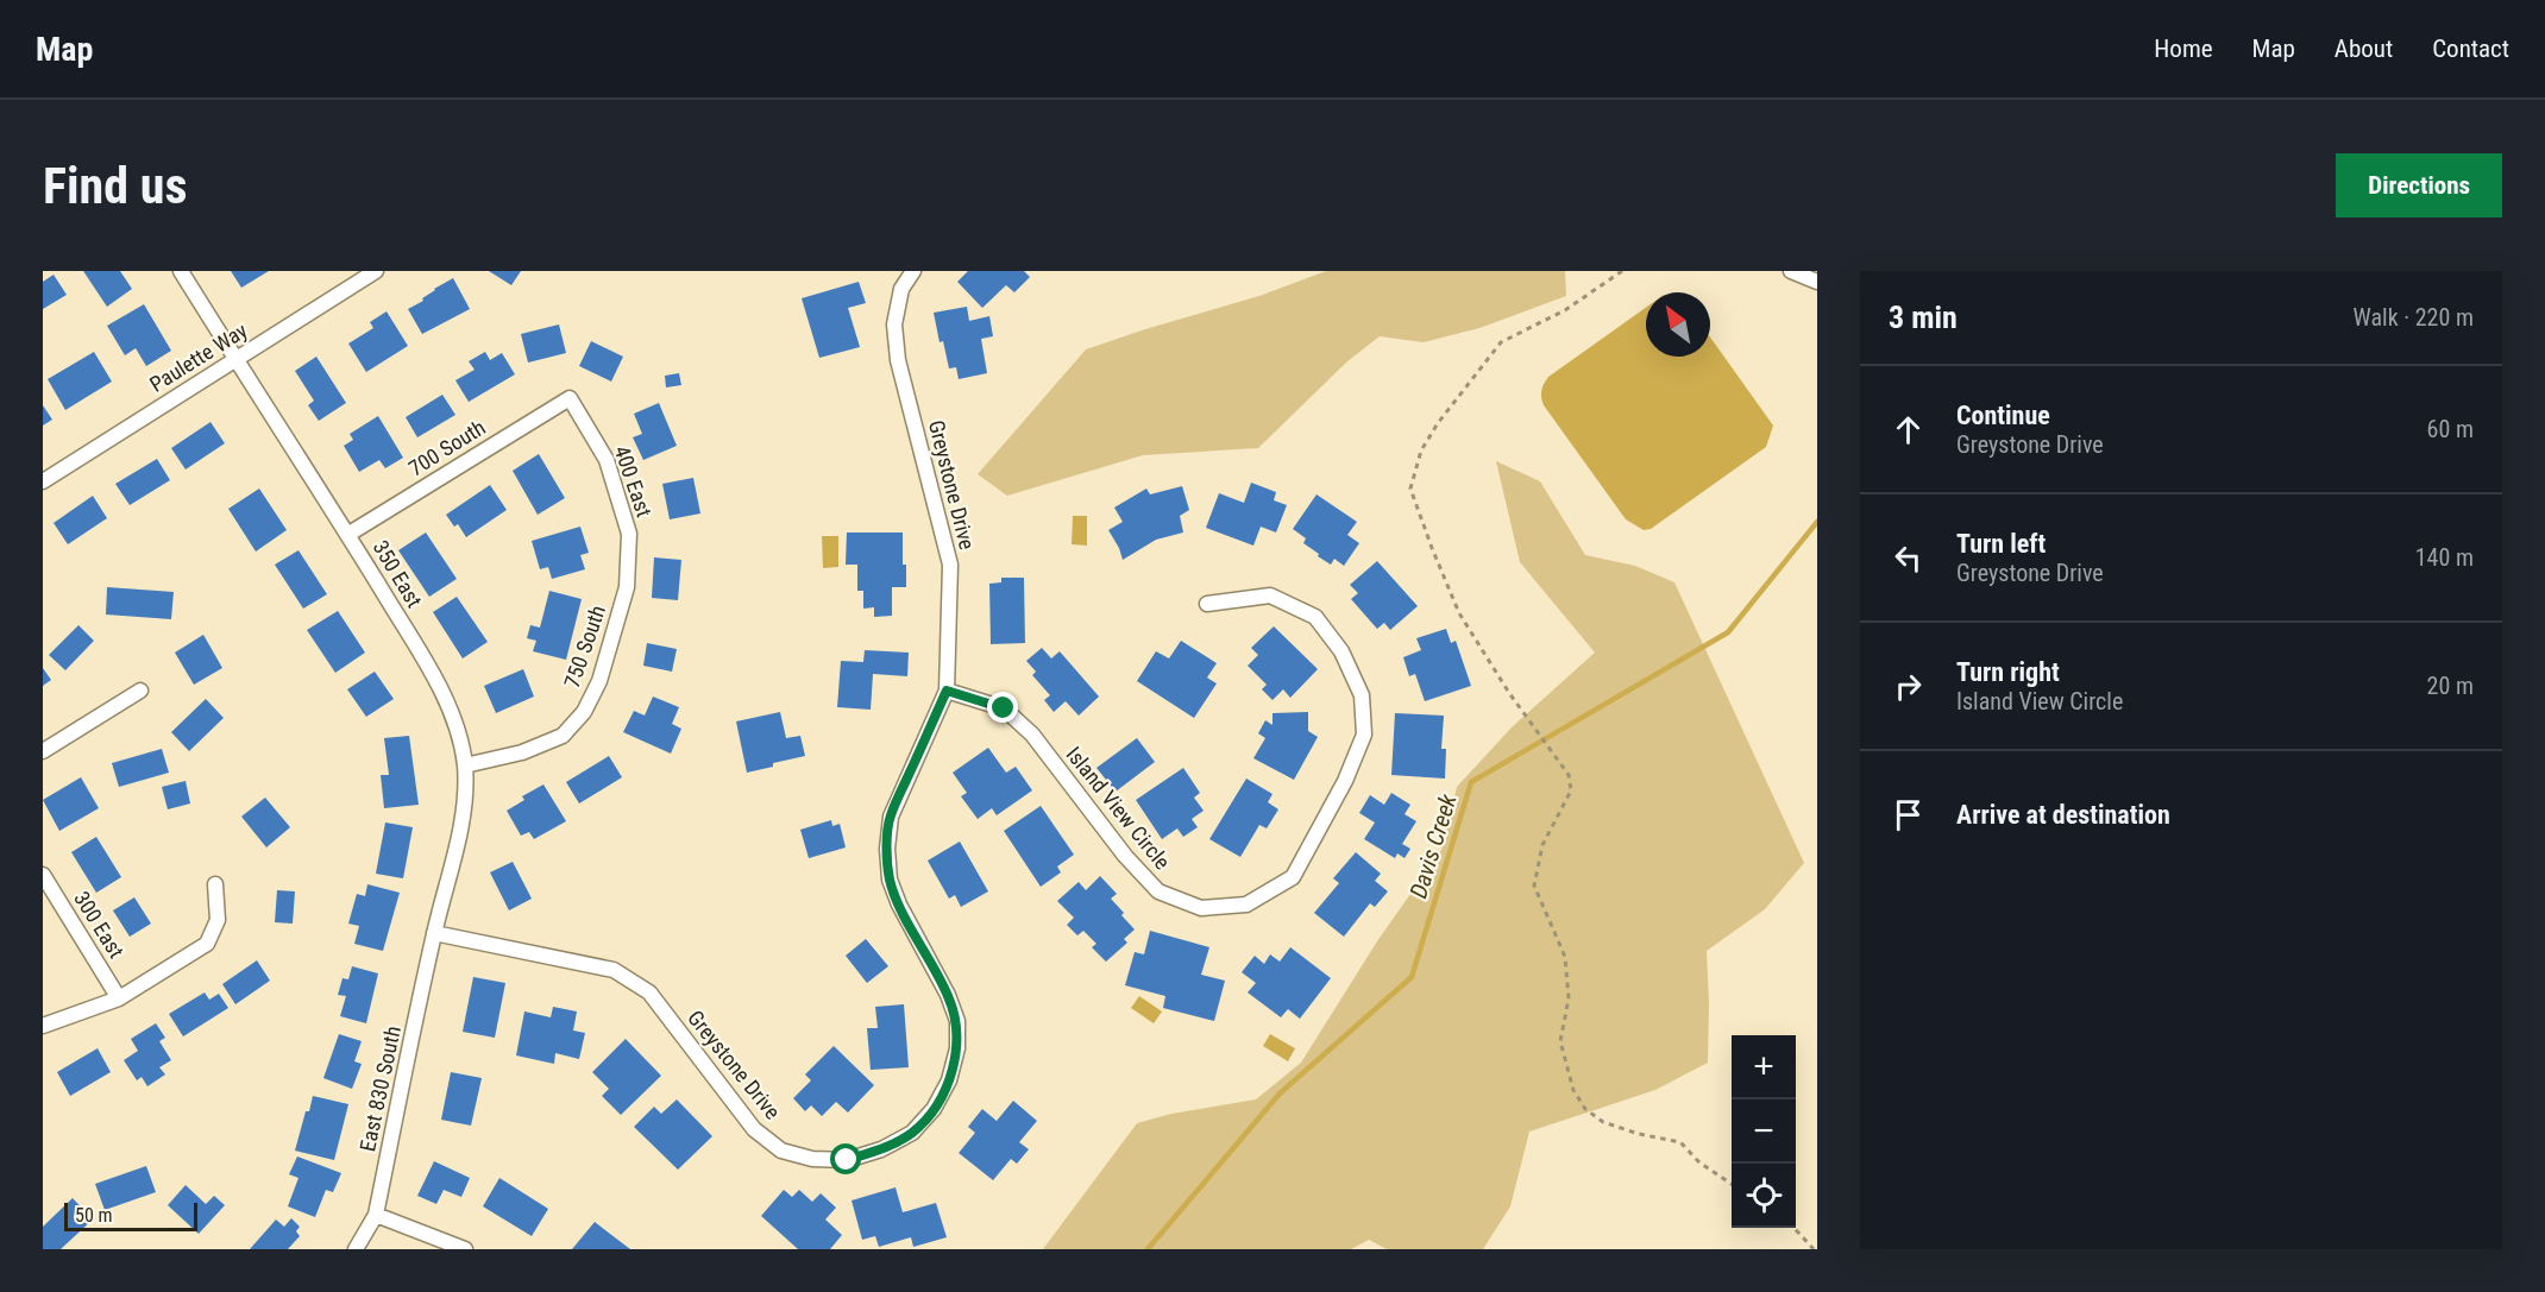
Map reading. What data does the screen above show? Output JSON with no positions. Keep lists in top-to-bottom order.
{
  "streets": {
    "street": [
      "Paulette Way",
      "700 South",
      "400 East",
      "Greystone Drive",
      "350 East",
      "750 South",
      "Island View Circle",
      "300 East",
      "East 830 South"
    ]
  },
  "crossings": [
    ["Paulette Way", "350 East"],
    ["700 South", "400 East"],
    ["700 South", "350 East"],
    ["400 East", "750 South"],
    ["Greystone Drive", "350 East"],
    ["Greystone Drive", "Island View Circle"],
    ["Greystone Drive", "East 830 South"],
    ["350 East", "750 South"],
    ["350 East", "East 830 South"]
  ],
  "water": ["Davis Creek"],
  "scale_bar": "50 m",
  "north": "top left",
  "page": {
    "header": "Map",
    "nav": [
      "Home",
      "Map",
      "About",
      "Contact"
    ],
    "buttons": "Directions",
    "title": "Find us",
    "heading": ["3 min", "Walk · 220 m"],
    "list": [
      ["Continue", "Greystone Drive", "60 m"],
      ["Turn left", "Greystone Drive", "140 m"],
      ["Turn right", "Island View Circle", "20 m"],
      "Arrive at destination"
    ],
    "map_buttons": ["+", "−"],
    "scale": "50 m"
  }
}
